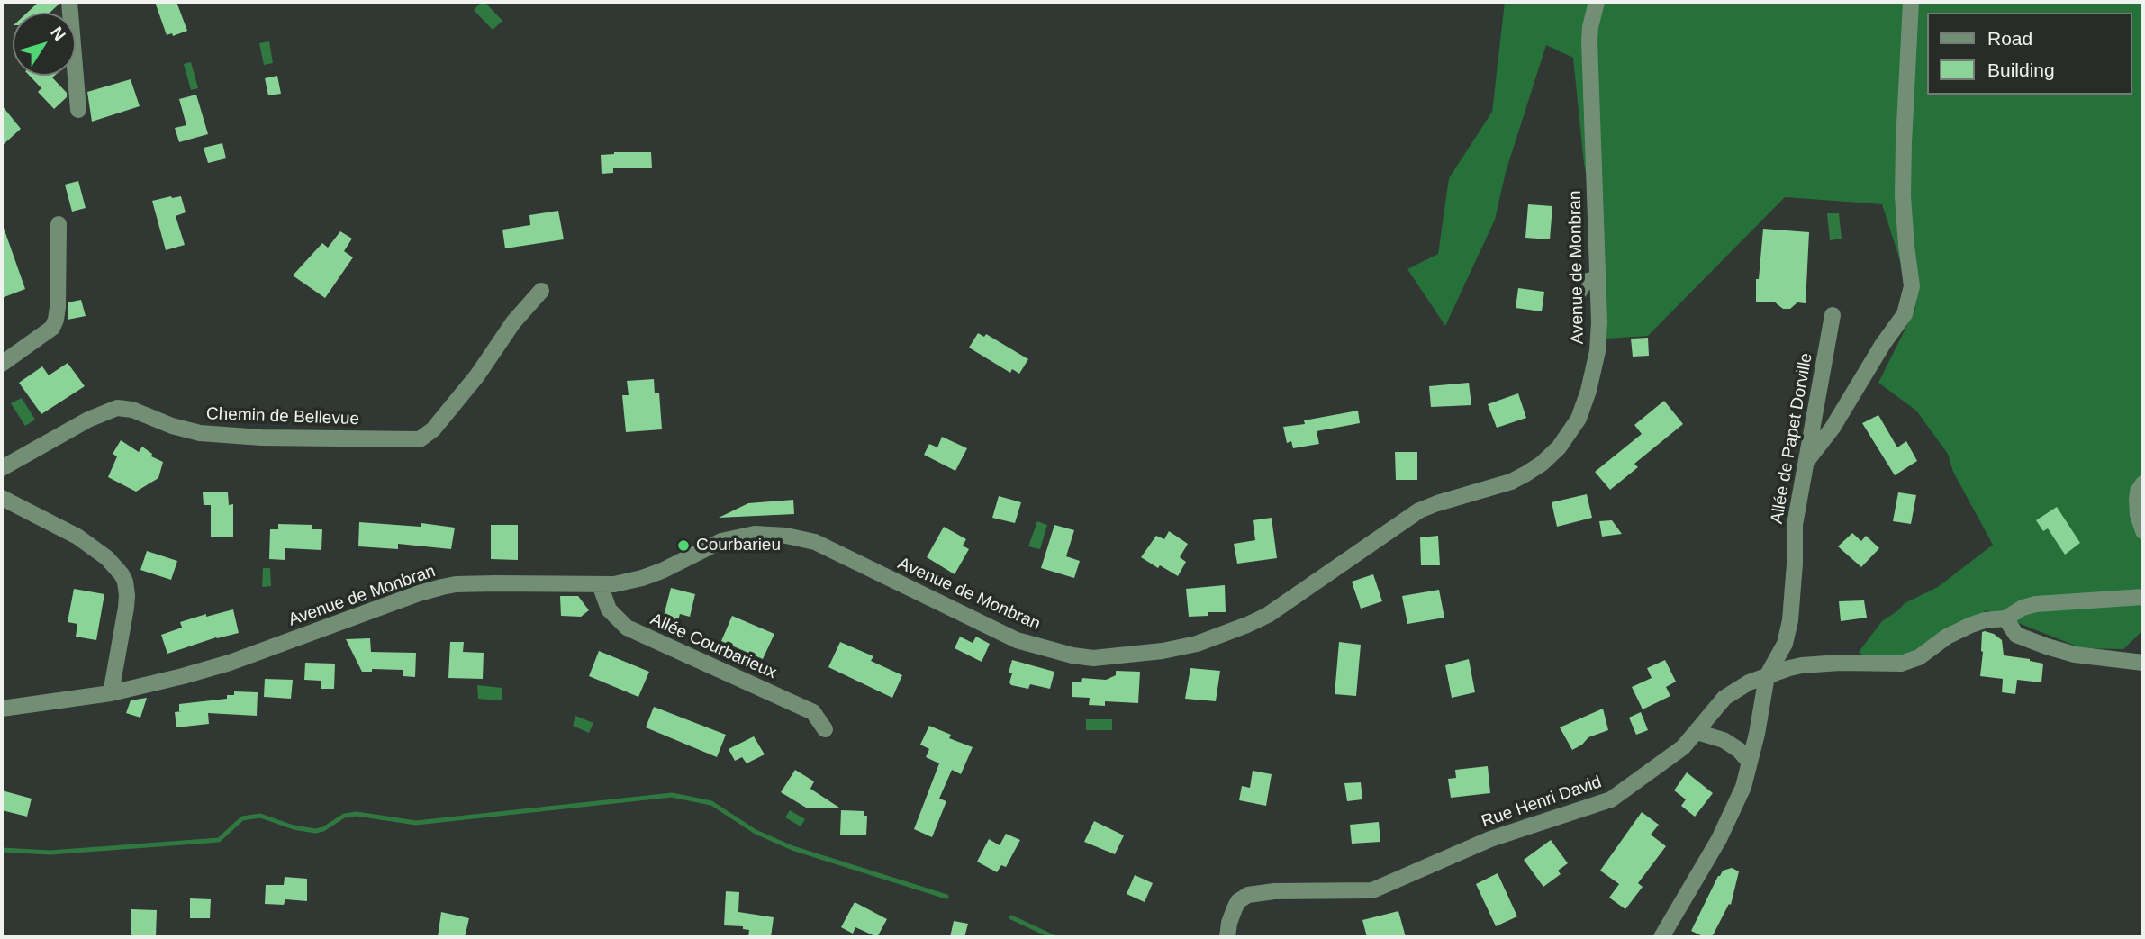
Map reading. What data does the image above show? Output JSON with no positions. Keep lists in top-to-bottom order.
{
  "streets": {
    "street": [
      "Avenue de Monbran",
      "Chemin de Bellevue",
      "Allée de Papet Dorville",
      "Allée Courbarieux",
      "Rue Henri David"
    ]
  },
  "crossings": [
    ["Avenue de Monbran", "Allée Courbarieux"],
    ["Allée de Papet Dorville", "Rue Henri David"]
  ],
  "places": ["Courbarieu"],
  "legend": ["Road", "Building"],
  "north": "top right"
}
